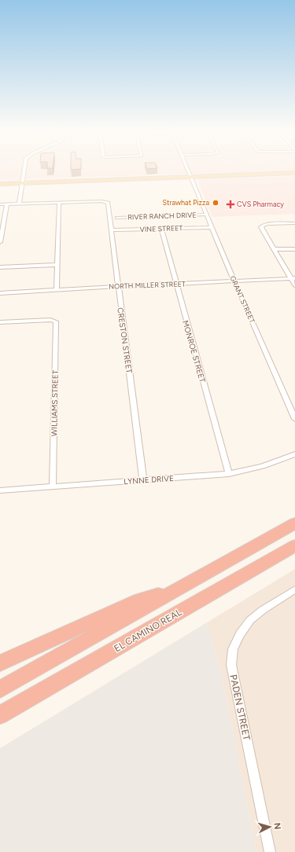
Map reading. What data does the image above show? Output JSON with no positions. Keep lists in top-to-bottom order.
{
  "streets": {
    "highway": ["EL CAMINO REAL"],
    "street": [
      "RIVER RANCH DRIVE",
      "VINE STREET",
      "NORTH MILLER STREET",
      "GRANT STREET",
      "CRESTON STREET",
      "MONROE STREET",
      "WILLIAMS STREET",
      "LYNNE DRIVE",
      "PADEN STREET"
    ]
  },
  "crossings": [
    ["RIVER RANCH DRIVE", "GRANT STREET"],
    ["VINE STREET", "GRANT STREET"],
    ["VINE STREET", "CRESTON STREET"],
    ["VINE STREET", "MONROE STREET"],
    ["NORTH MILLER STREET", "GRANT STREET"],
    ["NORTH MILLER STREET", "CRESTON STREET"],
    ["NORTH MILLER STREET", "MONROE STREET"],
    ["CRESTON STREET", "LYNNE DRIVE"],
    ["MONROE STREET", "LYNNE DRIVE"],
    ["WILLIAMS STREET", "LYNNE DRIVE"]
  ],
  "places": {
    "other": ["Strawhat Pizza"],
    "health": ["CVS Pharmacy"]
  },
  "north": "right"
}
